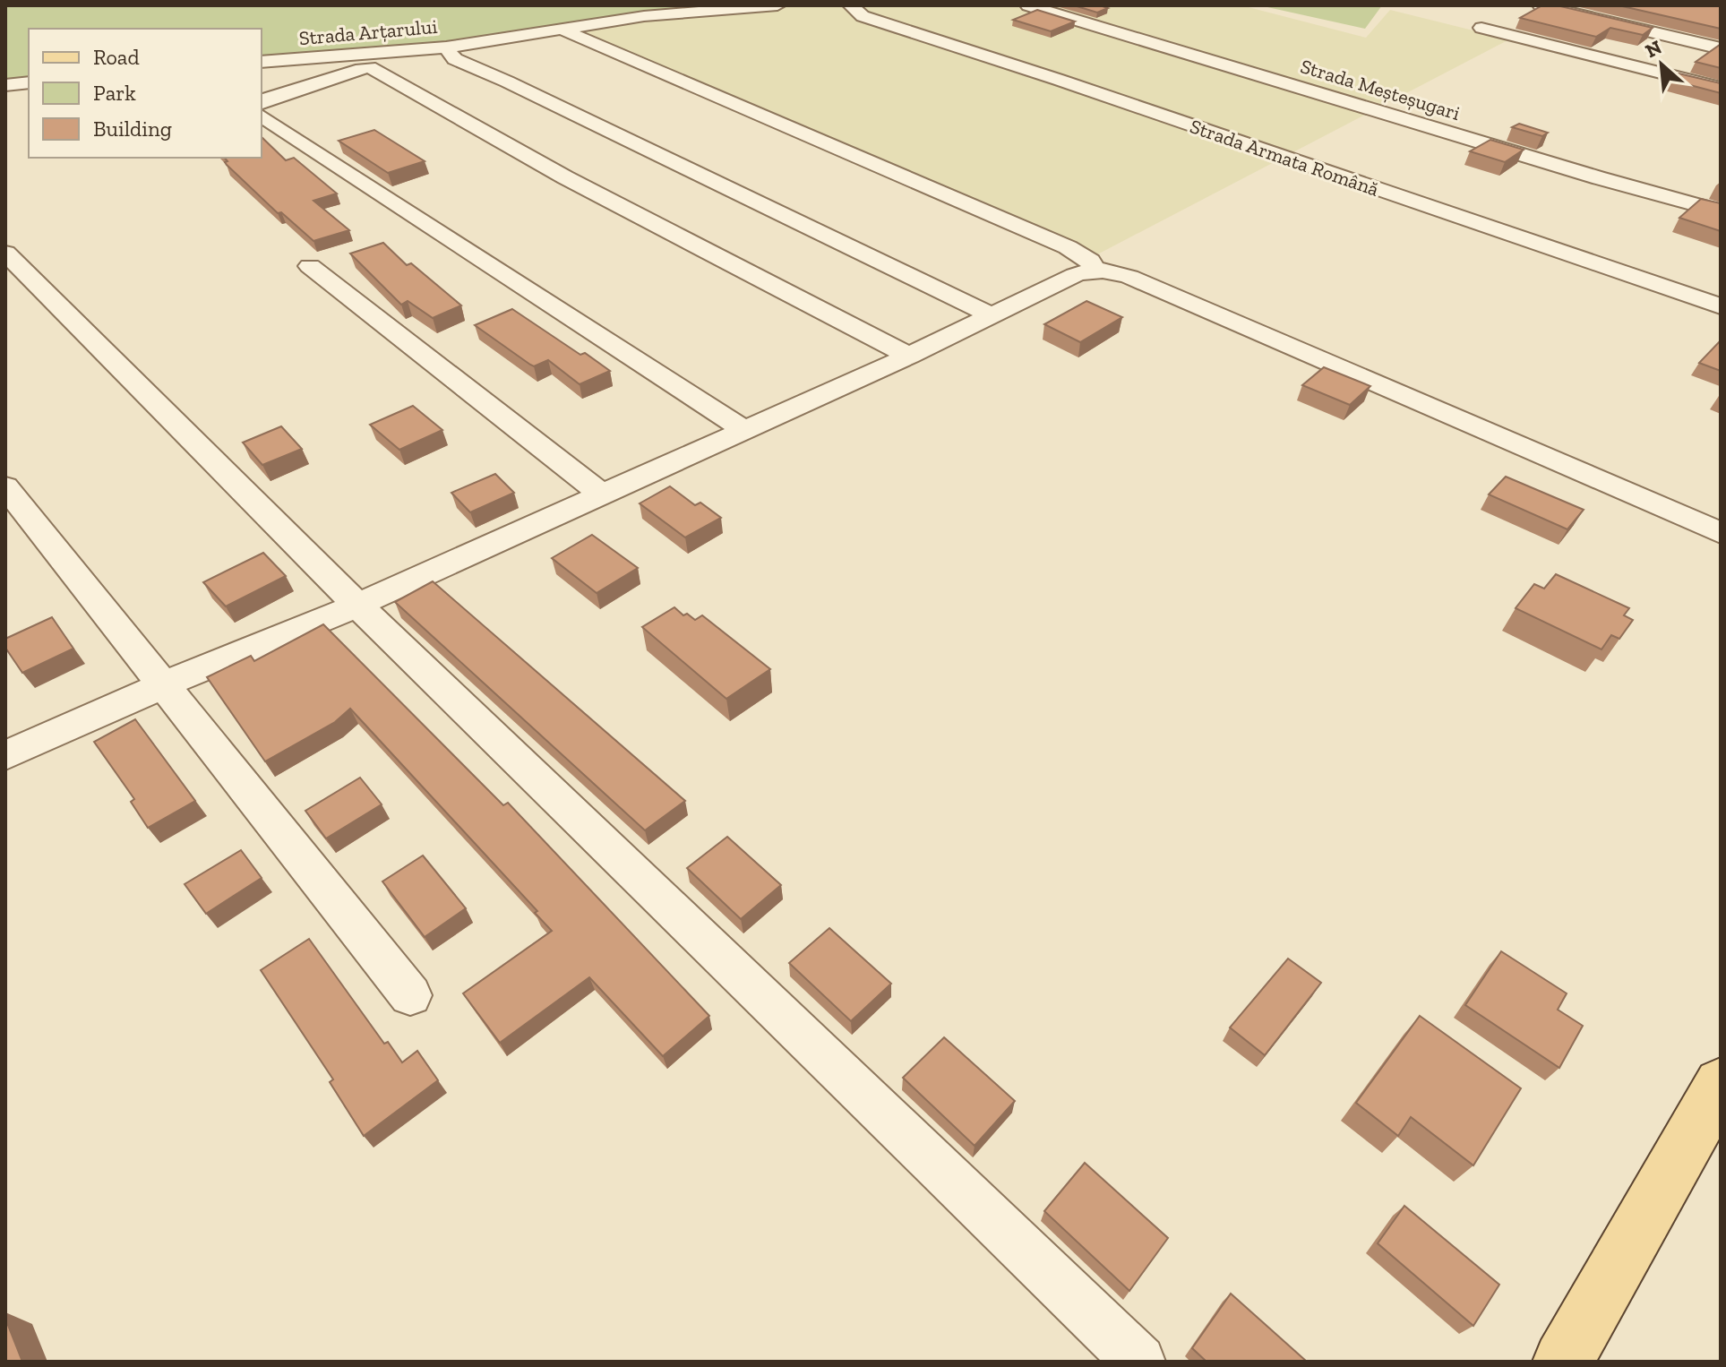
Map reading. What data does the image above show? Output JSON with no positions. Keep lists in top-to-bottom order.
{
  "streets": {
    "street": ["Strada Arțarului", "Strada Meșteșugari", "Strada Armata Română"]
  },
  "legend": ["Road", "Park", "Building"],
  "north": "top left"
}
